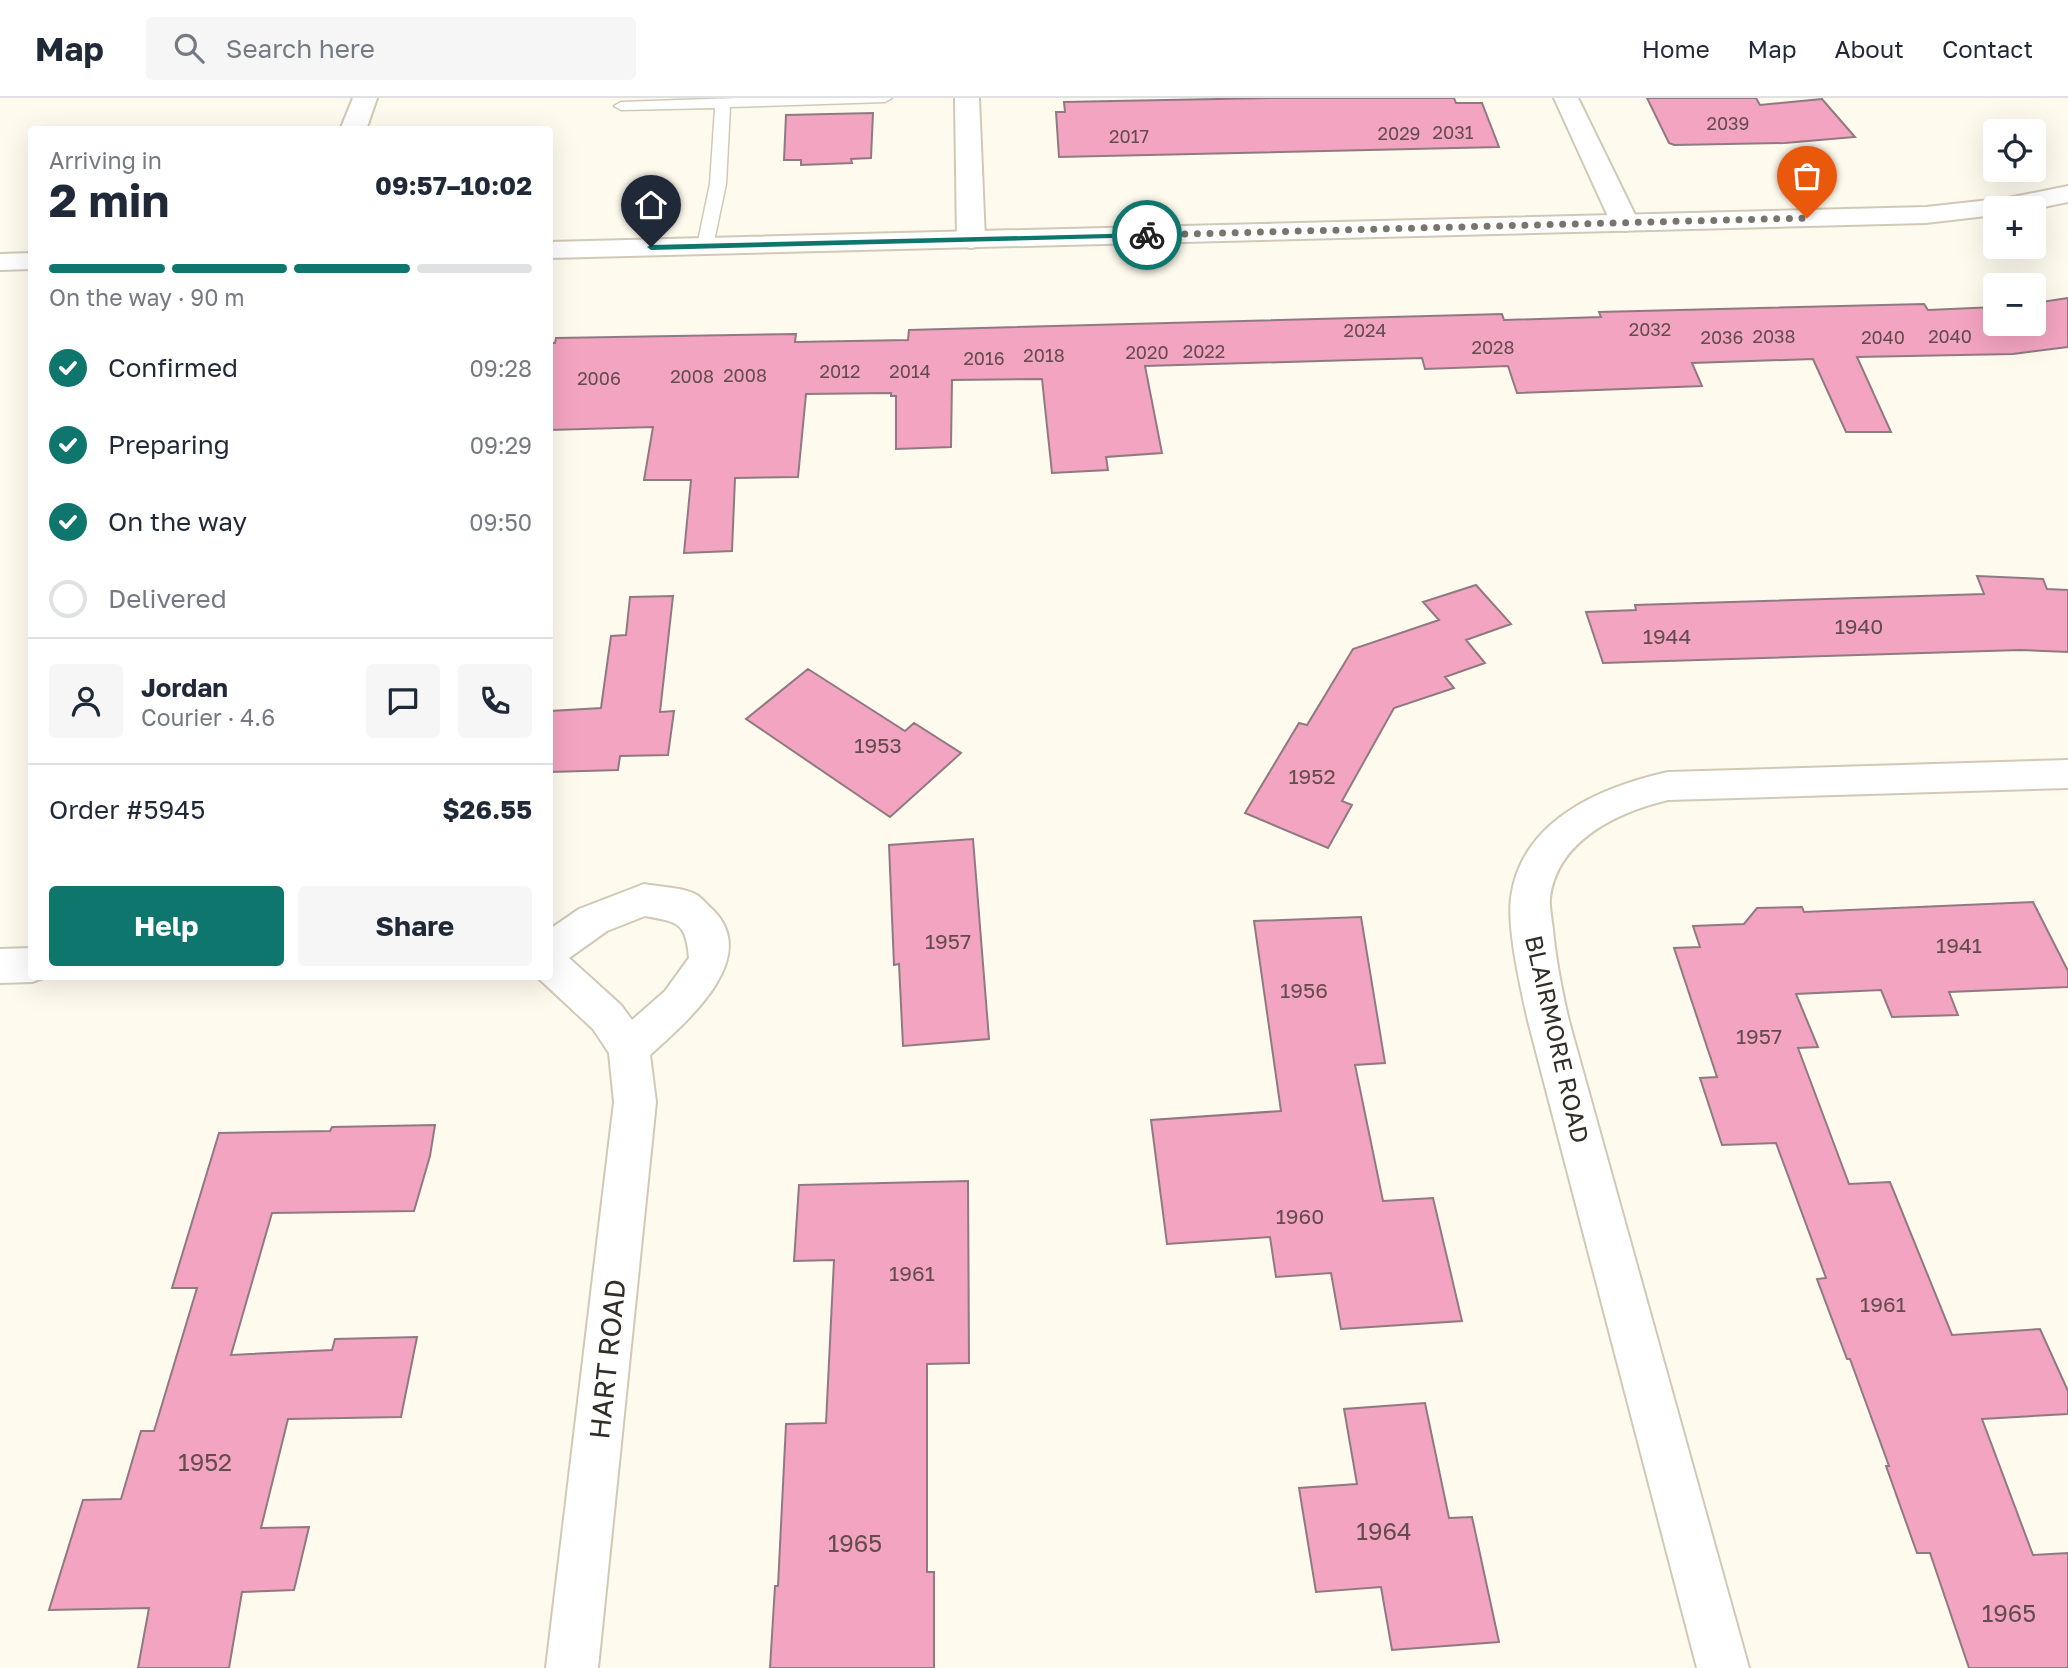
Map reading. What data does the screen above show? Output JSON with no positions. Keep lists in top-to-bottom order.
{
  "streets": {
    "street": ["BLAIRMORE ROAD", "HART ROAD"]
  },
  "house_numbers": [
    "2039",
    "2031",
    "2029",
    "2017",
    "2032",
    "2024",
    "2038",
    "2040",
    "2036",
    "2040",
    "2028",
    "2022",
    "2020",
    "2018",
    "2016",
    "2012",
    "2014",
    "2008",
    "2008",
    "2006",
    "1940",
    "1944",
    "1953",
    "1952",
    "1957",
    "1941",
    "1956",
    "1957",
    "1960",
    "1961",
    "1961",
    "1952",
    "1964",
    "1965",
    "1965"
  ],
  "page": {
    "header": "Map",
    "search": "Search here",
    "nav": [
      "Home",
      "Map",
      "About",
      "Contact"
    ],
    "map_buttons": ["+", "−"],
    "heading": ["2 min", "Arriving in", "09:57–10:02"],
    "panel": [
      "Jordan",
      "Courier · 4.6",
      "Order #5945",
      "$26.55"
    ],
    "bar": "On the way · 90 m",
    "list": [
      ["Confirmed", "09:28"],
      ["Preparing", "09:29"],
      ["On the way", "09:50"],
      "Delivered"
    ],
    "buttons": ["Help", "Share"]
  }
}
